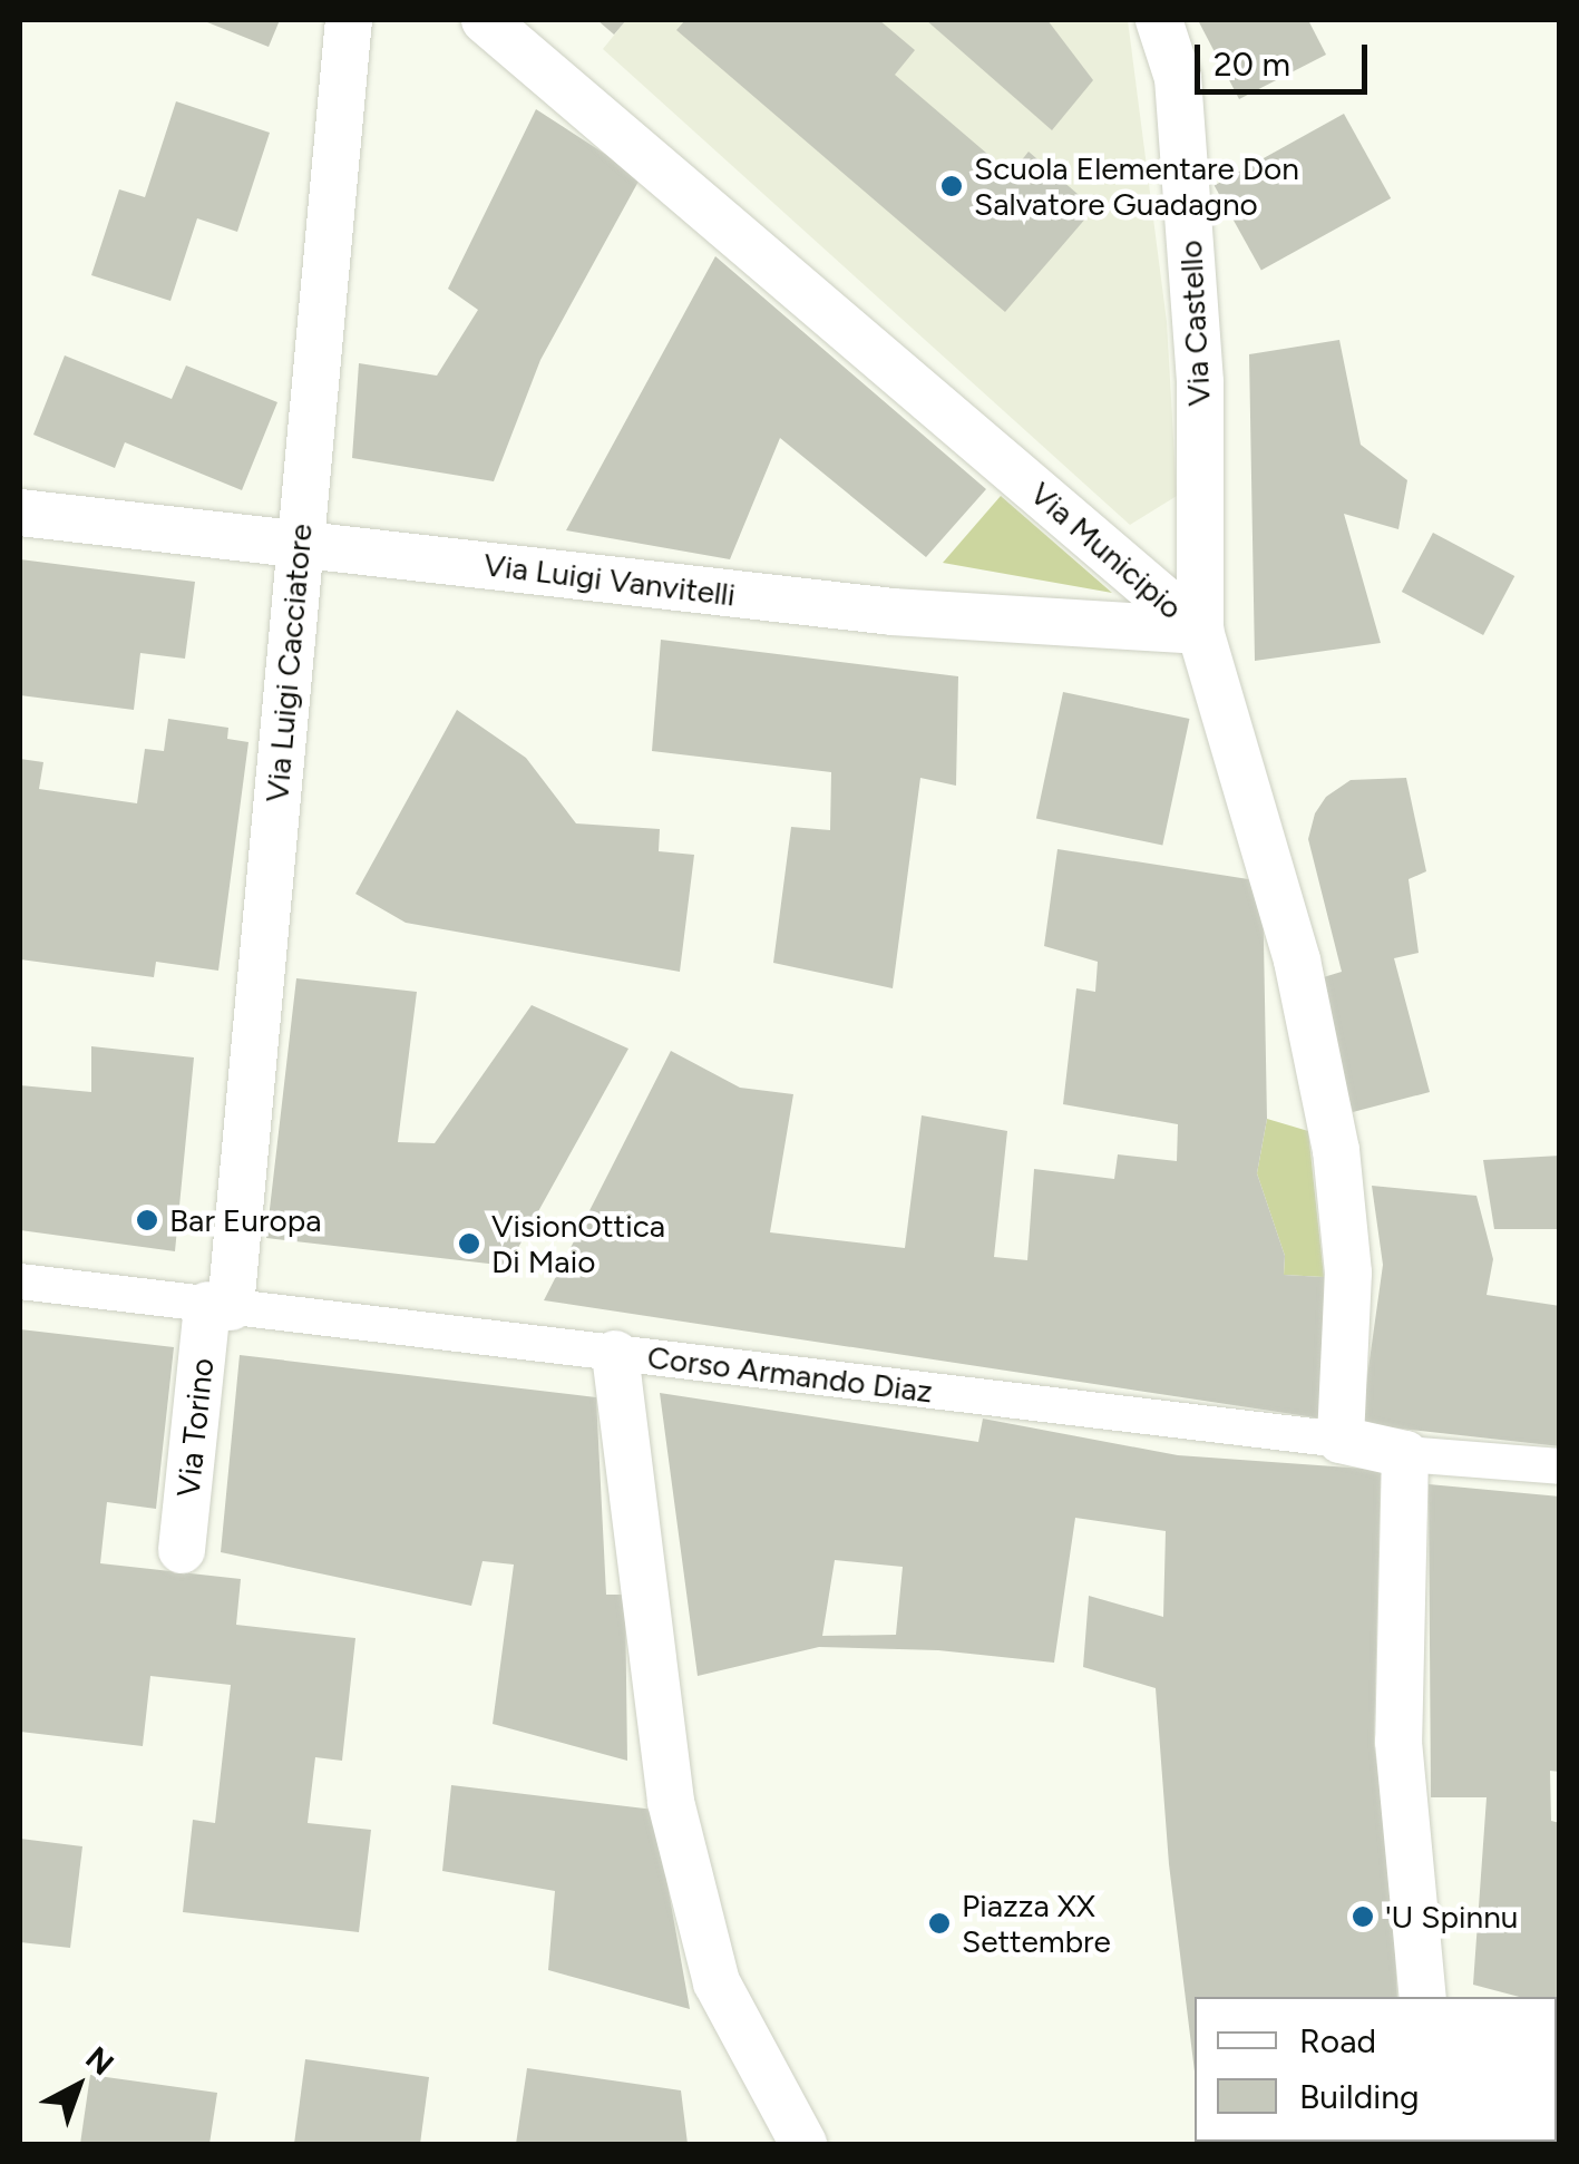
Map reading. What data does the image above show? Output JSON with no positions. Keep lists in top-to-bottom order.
{
  "streets": {
    "street": [
      "Via Castello",
      "Via Municipio",
      "Via Luigi Vanvitelli",
      "Via Luigi Cacciatore",
      "Corso Armando Diaz",
      "Via Torino"
    ]
  },
  "crossings": [
    ["Via Castello", "Via Municipio"],
    ["Via Castello", "Via Luigi Vanvitelli"],
    ["Via Municipio", "Via Luigi Vanvitelli"],
    ["Via Municipio", "Corso Armando Diaz"],
    ["Via Luigi Vanvitelli", "Via Luigi Cacciatore"],
    ["Via Luigi Cacciatore", "Corso Armando Diaz"],
    ["Via Luigi Cacciatore", "Via Torino"],
    ["Corso Armando Diaz", "Via Torino"]
  ],
  "places": [
    "Scuola Elementare Don Salvatore Guadagno",
    "Bar Europa",
    "VisionOttica Di Maio",
    "'U Spinnu",
    "Piazza XX Settembre"
  ],
  "legend": ["Road", "Building"],
  "scale_bar": "20 m",
  "north": "top right"
}
